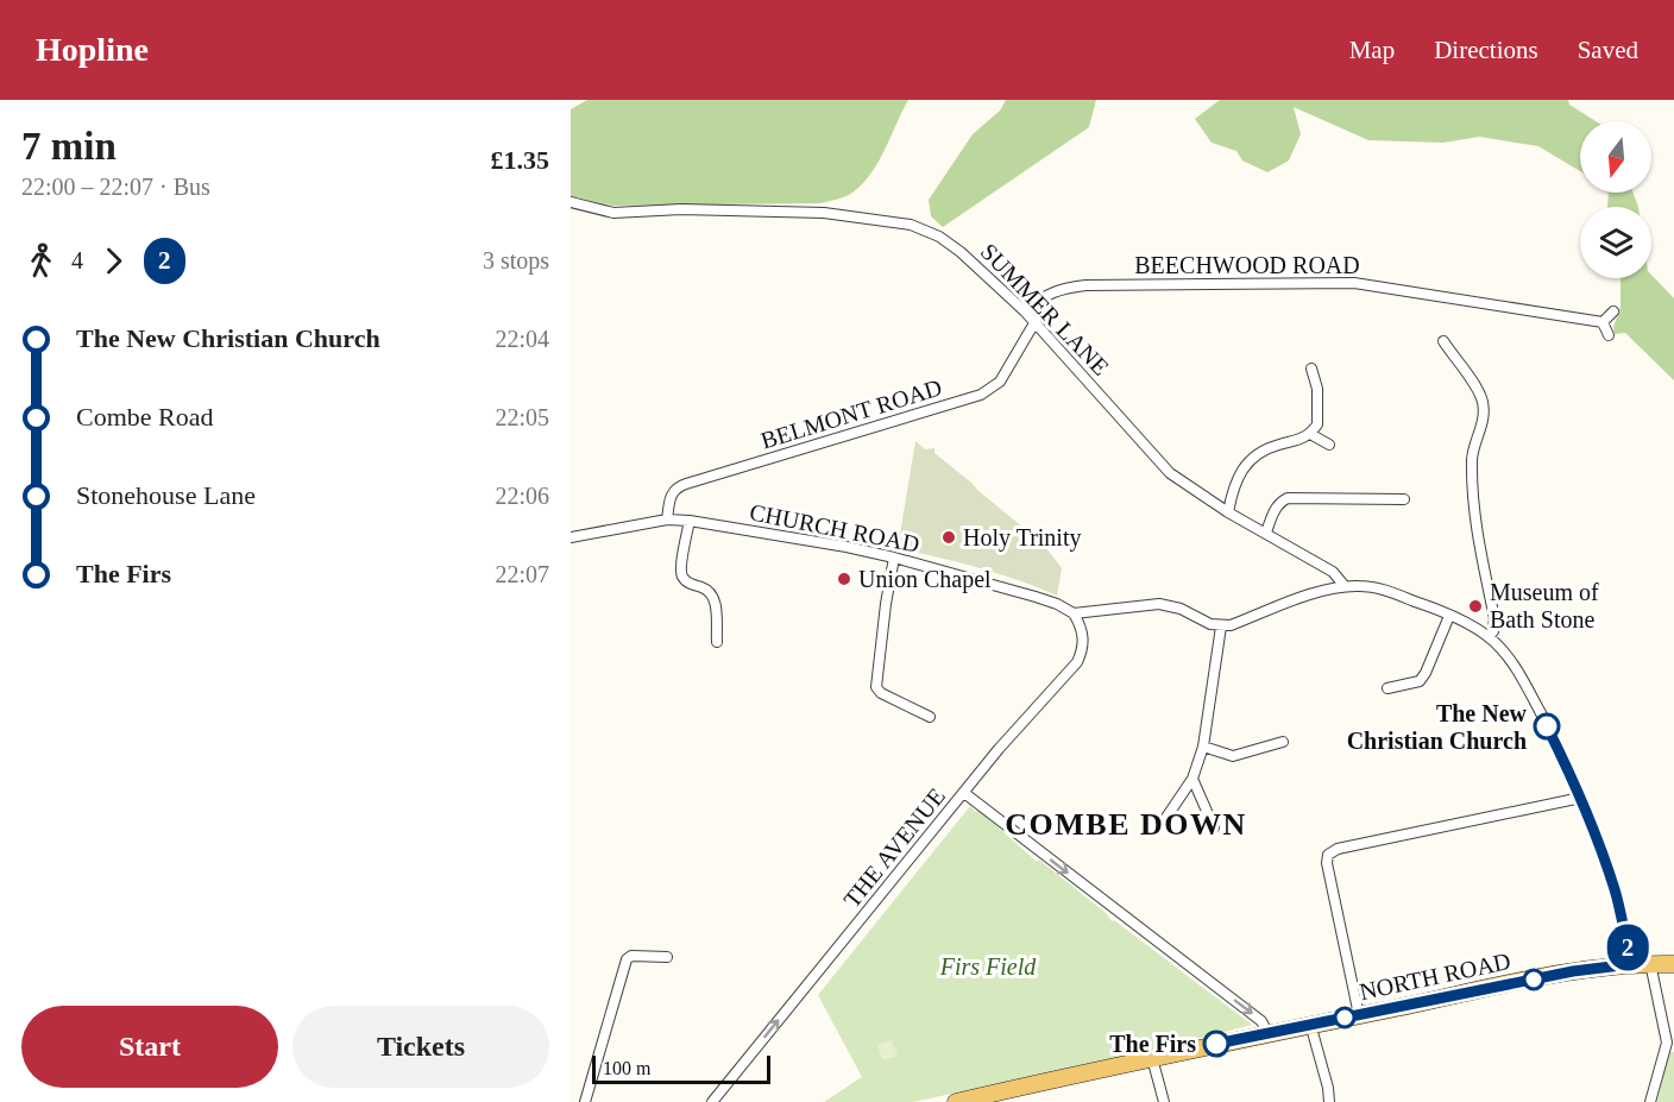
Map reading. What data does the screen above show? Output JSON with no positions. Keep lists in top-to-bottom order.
{
  "streets": {
    "main road": ["NORTH ROAD"],
    "street": [
      "BEECHWOOD ROAD",
      "SUMMER LANE",
      "BELMONT ROAD",
      "CHURCH ROAD",
      "THE AVENUE"
    ]
  },
  "crossings": [
    ["BEECHWOOD ROAD", "SUMMER LANE"],
    ["SUMMER LANE", "BELMONT ROAD"],
    ["BELMONT ROAD", "CHURCH ROAD"],
    ["CHURCH ROAD", "THE AVENUE"]
  ],
  "one_way": ["THE AVENUE"],
  "districts": ["COMBE DOWN"],
  "parks": ["Firs Field"],
  "places": [
    "Holy Trinity",
    "Union Chapel",
    "Museum of Bath Stone",
    "The New Christian Church",
    "The Firs"
  ],
  "lines": ["bus line 2"],
  "scale_bar": "100 m",
  "north": "bottom",
  "page": {
    "header": "Hopline",
    "nav": ["Map", "Directions", "Saved"],
    "heading": ["7 min", "22:00 – 22:07 · Bus", "£1.35"],
    "on_map": "2",
    "legs": ["4", "2", "3 stops"],
    "list": [
      {
        "name": "The New Christian Church",
        "value": "22:04"
      },
      {
        "name": "Combe Road",
        "value": "22:05"
      },
      {
        "name": "Stonehouse Lane",
        "value": "22:06"
      },
      {
        "name": "The Firs",
        "value": "22:07"
      }
    ],
    "buttons": ["Start", "Tickets"],
    "scale": "100 m"
  }
}
